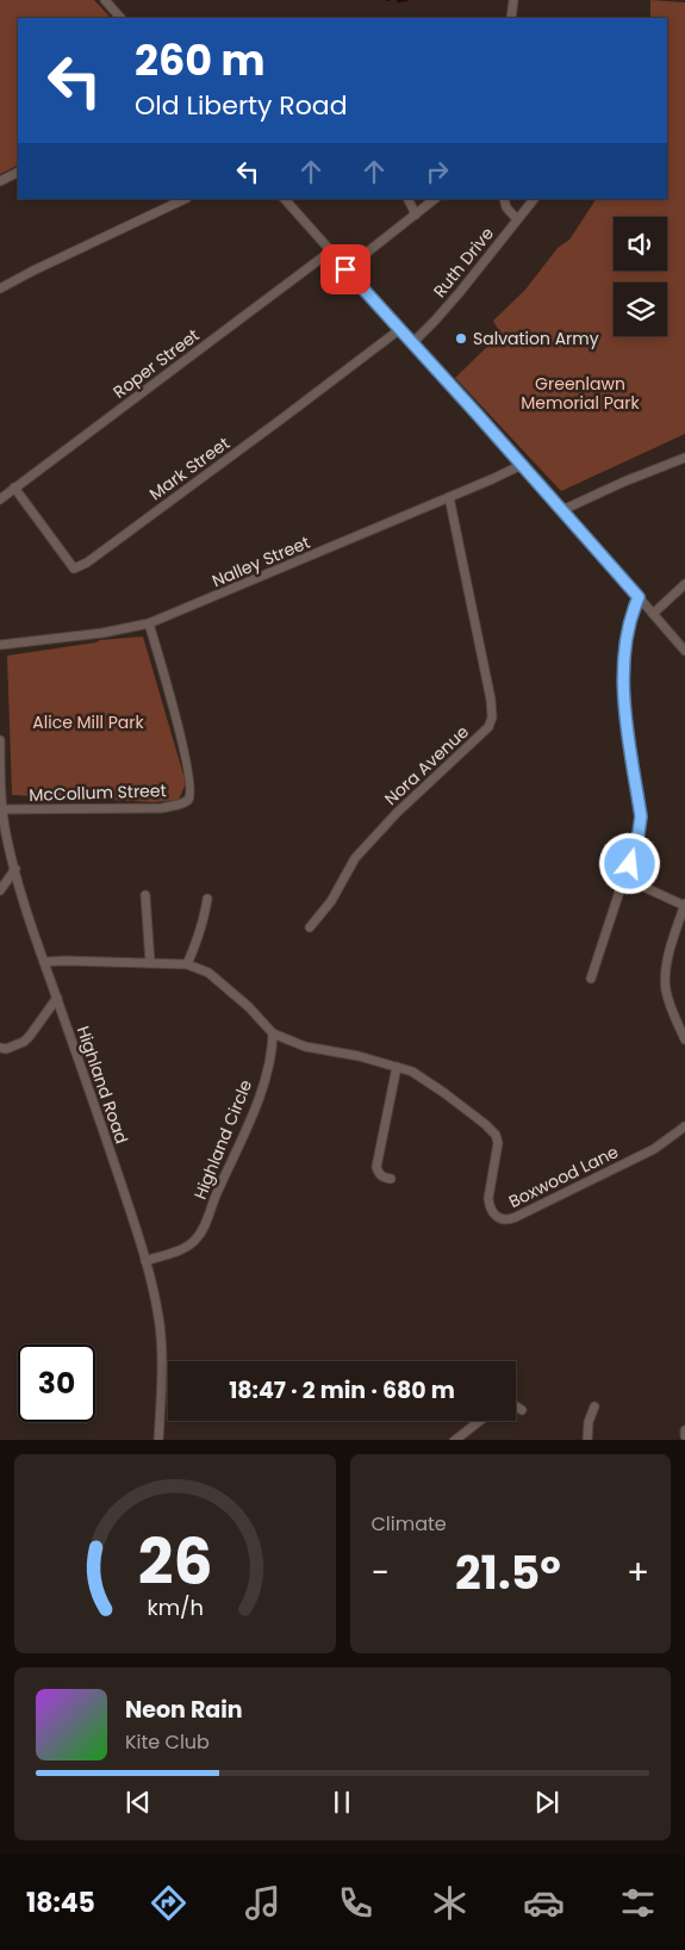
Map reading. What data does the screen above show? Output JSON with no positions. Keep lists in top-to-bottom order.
{
  "streets": {
    "street": [
      "Ruth Drive",
      "Roper Street",
      "Mark Street",
      "Nalley Street",
      "Nora Avenue",
      "McCollum Street",
      "Highland Road",
      "Highland Circle",
      "Boxwood Lane"
    ]
  },
  "crossings": [
    ["Roper Street", "Mark Street"],
    ["Nalley Street", "Nora Avenue"],
    ["Nalley Street", "McCollum Street"],
    ["McCollum Street", "Highland Road"],
    ["Highland Road", "Highland Circle"],
    ["Highland Circle", "Boxwood Lane"]
  ],
  "parks": ["Greenlawn Memorial Park", "Alice Mill Park"],
  "places": ["Salvation Army"],
  "page": {
    "turn": ["260 m", "Old Liberty Road"],
    "limit": "30",
    "trip": "18:47 · 2 min · 680 m",
    "tile": "Climate",
    "heat": ["−", "21.5°", "+"],
    "song": ["Neon Rain", "Kite Club"],
    "tabs": "18:45",
    "gauge": ["26", "km/h"]
  }
}
